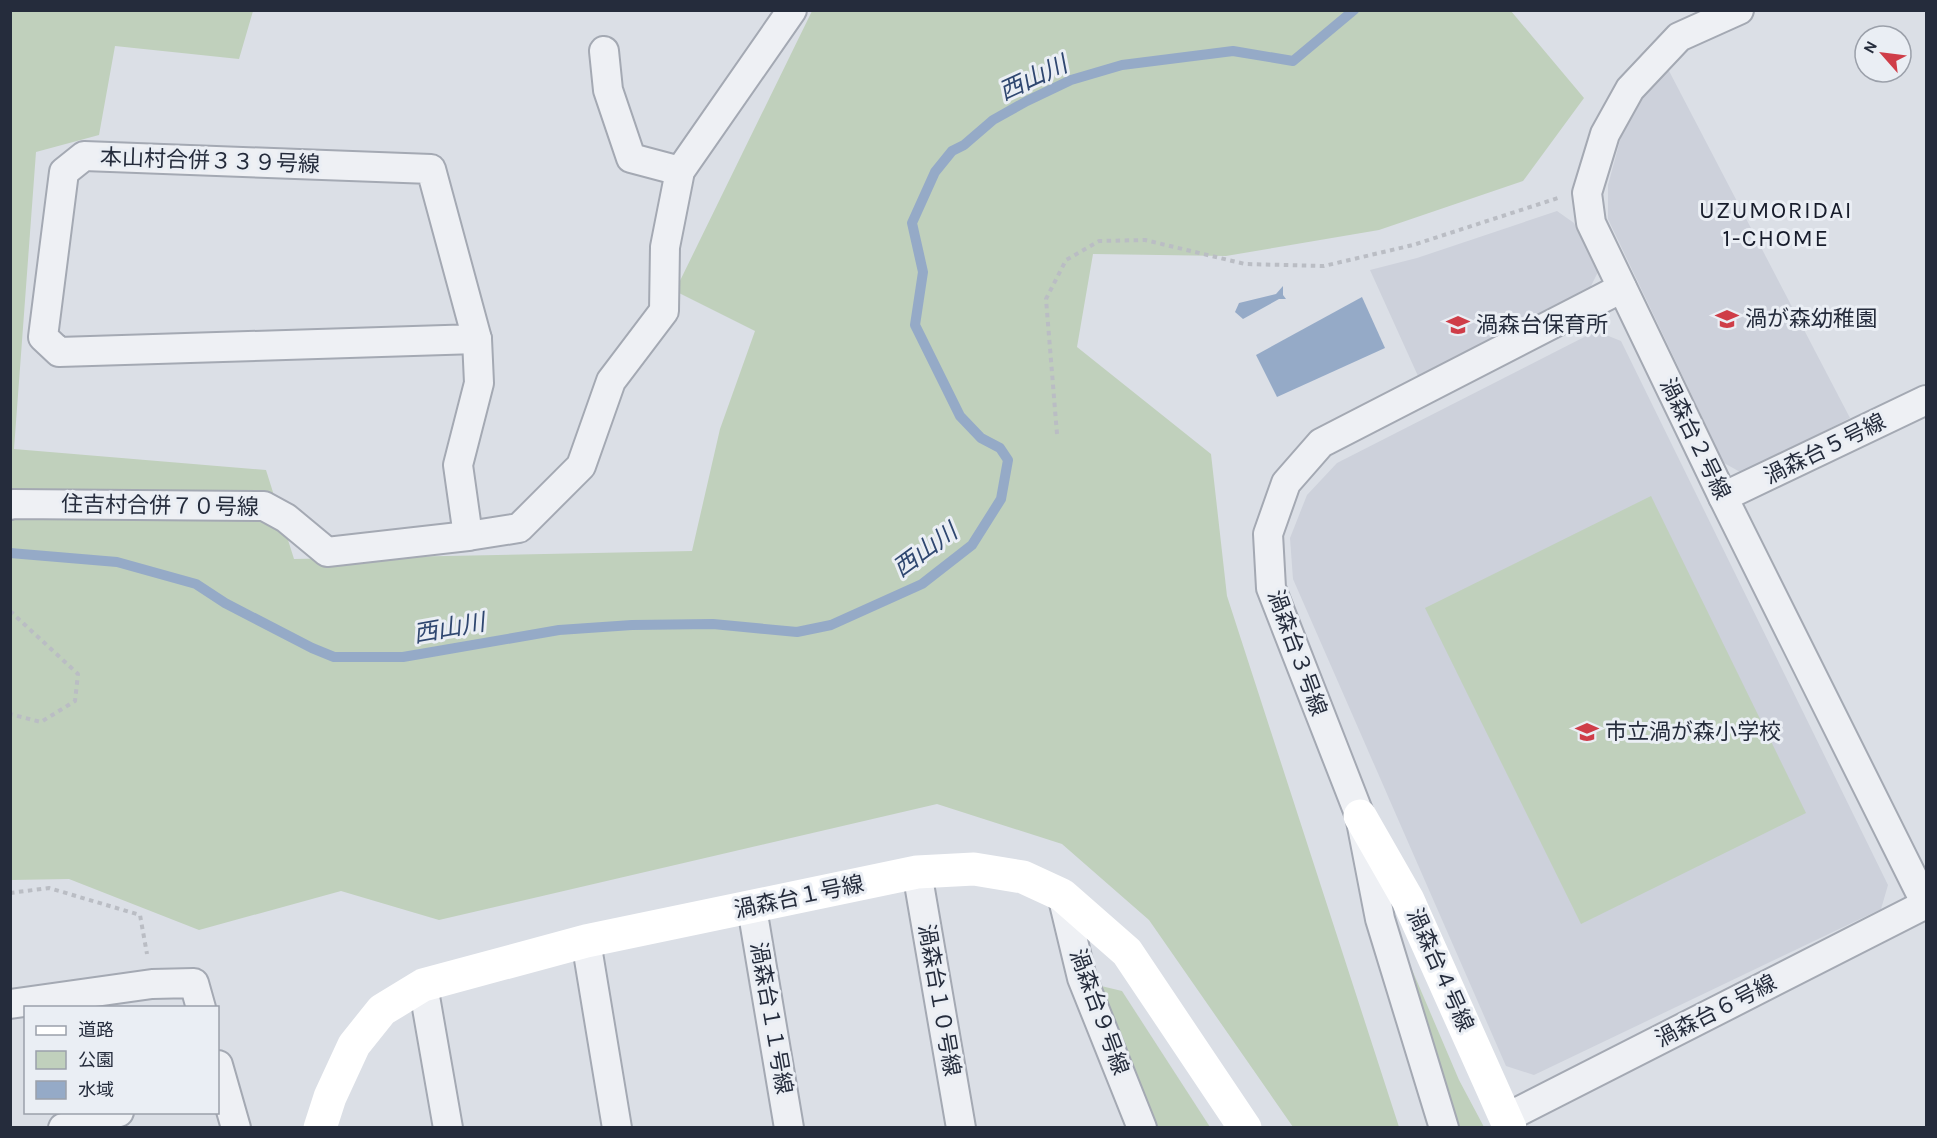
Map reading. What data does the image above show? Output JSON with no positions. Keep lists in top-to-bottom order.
{
  "streets": {
    "street": [
      "本山村合併３３９号線",
      "渦森台２号線",
      "渦森台５号線",
      "住吉村合併７０号線",
      "渦森台３号線",
      "渦森台１号線",
      "渦森台４号線",
      "渦森台１０号線",
      "渦森台６号線",
      "渦森台９号線",
      "渦森台１１号線"
    ]
  },
  "crossings": [
    ["本山村合併３３９号線", "住吉村合併７０号線"],
    ["渦森台２号線", "渦森台５号線"],
    ["渦森台２号線", "渦森台３号線"],
    ["渦森台２号線", "渦森台６号線"],
    ["渦森台３号線", "渦森台４号線"],
    ["渦森台１号線", "渦森台１０号線"],
    ["渦森台１号線", "渦森台９号線"],
    ["渦森台１号線", "渦森台１１号線"],
    ["渦森台４号線", "渦森台６号線"]
  ],
  "districts": ["UZUMORIDAI 1-CHOME"],
  "water": ["西山川"],
  "places": {
    "school or university": ["渦が森幼稚園", "渦森台保育所", "市立渦が森小学校"]
  },
  "legend": ["道路", "公園", "水域"],
  "north": "top left"
}
